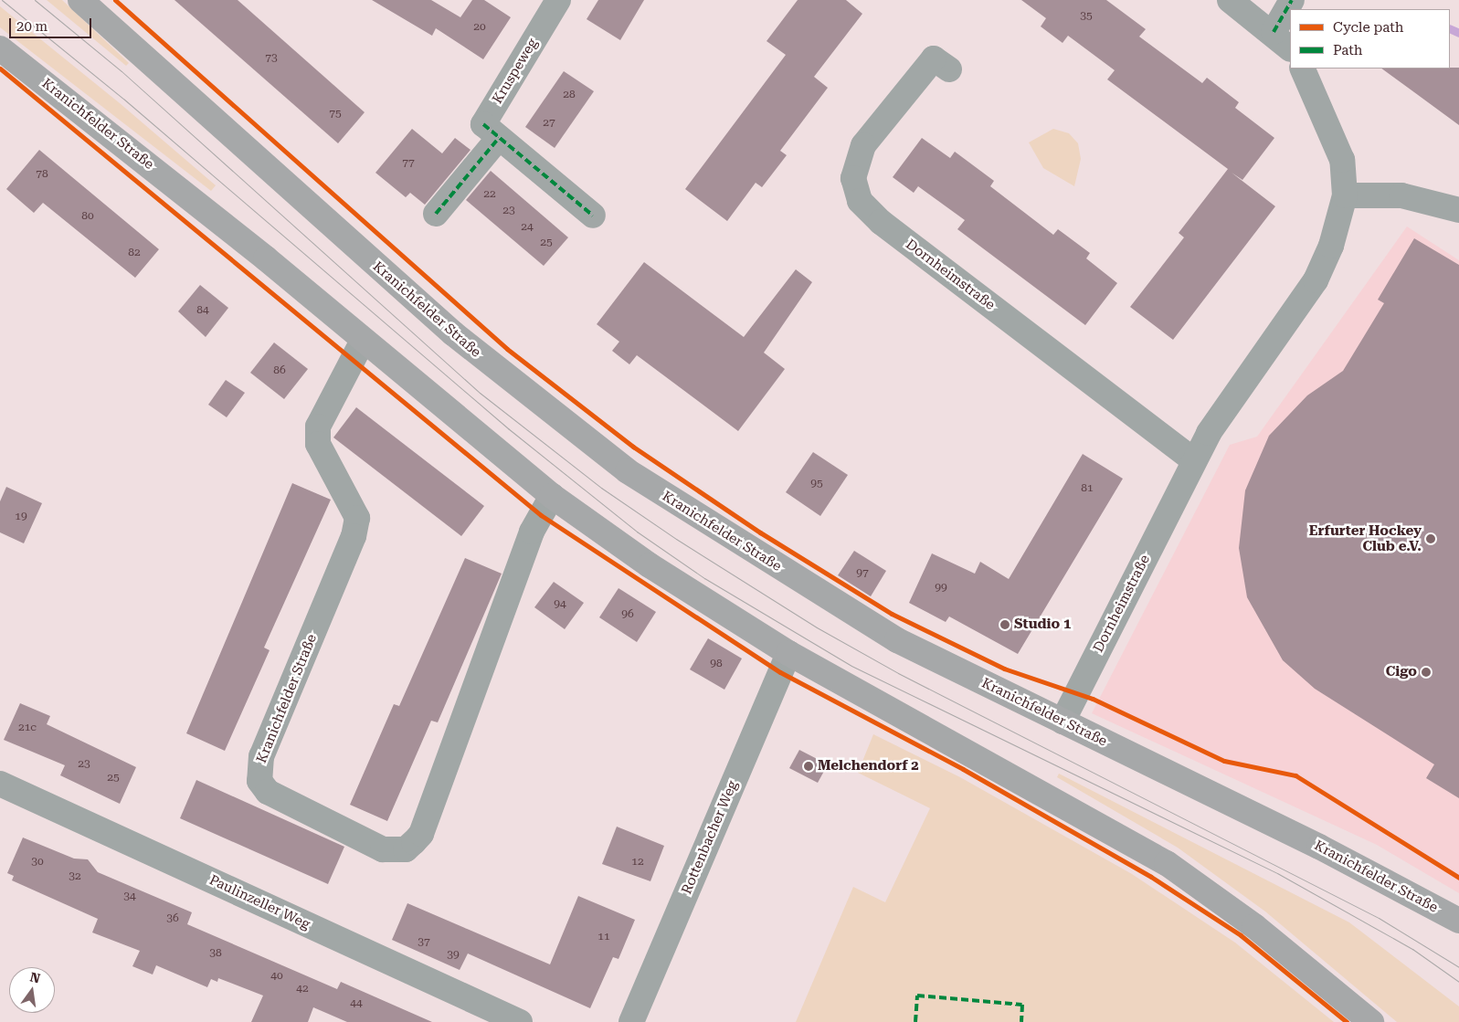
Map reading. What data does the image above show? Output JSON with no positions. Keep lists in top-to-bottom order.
{
  "streets": {
    "main road": ["Kranichfelder Straße"],
    "street": [
      "Kruspeweg",
      "Dornheimstraße",
      "Rottenbacher Weg",
      "Paulinzeller Weg"
    ]
  },
  "crossings": [
    ["Kranichfelder Straße", "Dornheimstraße"],
    ["Kranichfelder Straße", "Rottenbacher Weg"]
  ],
  "places": [
    "Erfurter Hockey Club e.V.",
    "Studio 1",
    "Cigo",
    "Melchendorf 2"
  ],
  "house_numbers": [
    "35",
    "20",
    "73",
    "28",
    "75",
    "27",
    "77",
    "78",
    "22",
    "23",
    "80",
    "24",
    "25",
    "82",
    "84",
    "86",
    "95",
    "81",
    "19",
    "97",
    "99",
    "94",
    "96",
    "98",
    "21c",
    "23",
    "25",
    "30",
    "12",
    "32",
    "34",
    "36",
    "11",
    "37",
    "38",
    "39",
    "40",
    "42",
    "44"
  ],
  "legend": ["Cycle path", "Path"],
  "scale_bar": "20 m",
  "north": "top"
}
